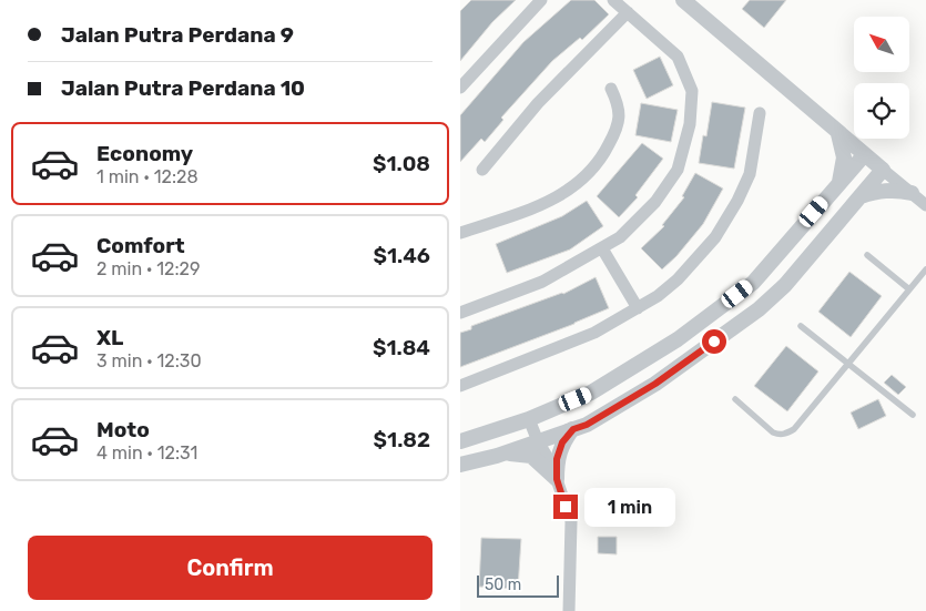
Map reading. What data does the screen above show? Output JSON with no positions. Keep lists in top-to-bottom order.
{
  "scale_bar": "50 m",
  "north": "top left",
  "page": {
    "banner": ["Jalan Putra Perdana 9", "Jalan Putra Perdana 10"],
    "list": [
      {
        "name": "Economy",
        "note": "1 min · 12:28",
        "value": "$1.08"
      },
      {
        "name": "Comfort",
        "note": "2 min · 12:29",
        "value": "$1.46"
      },
      {
        "name": "XL",
        "note": "3 min · 12:30",
        "value": "$1.84"
      },
      {
        "name": "Moto",
        "note": "4 min · 12:31",
        "value": "$1.82"
      }
    ],
    "bubble": "1 min",
    "buttons": "Confirm",
    "scale": "50 m"
  }
}
